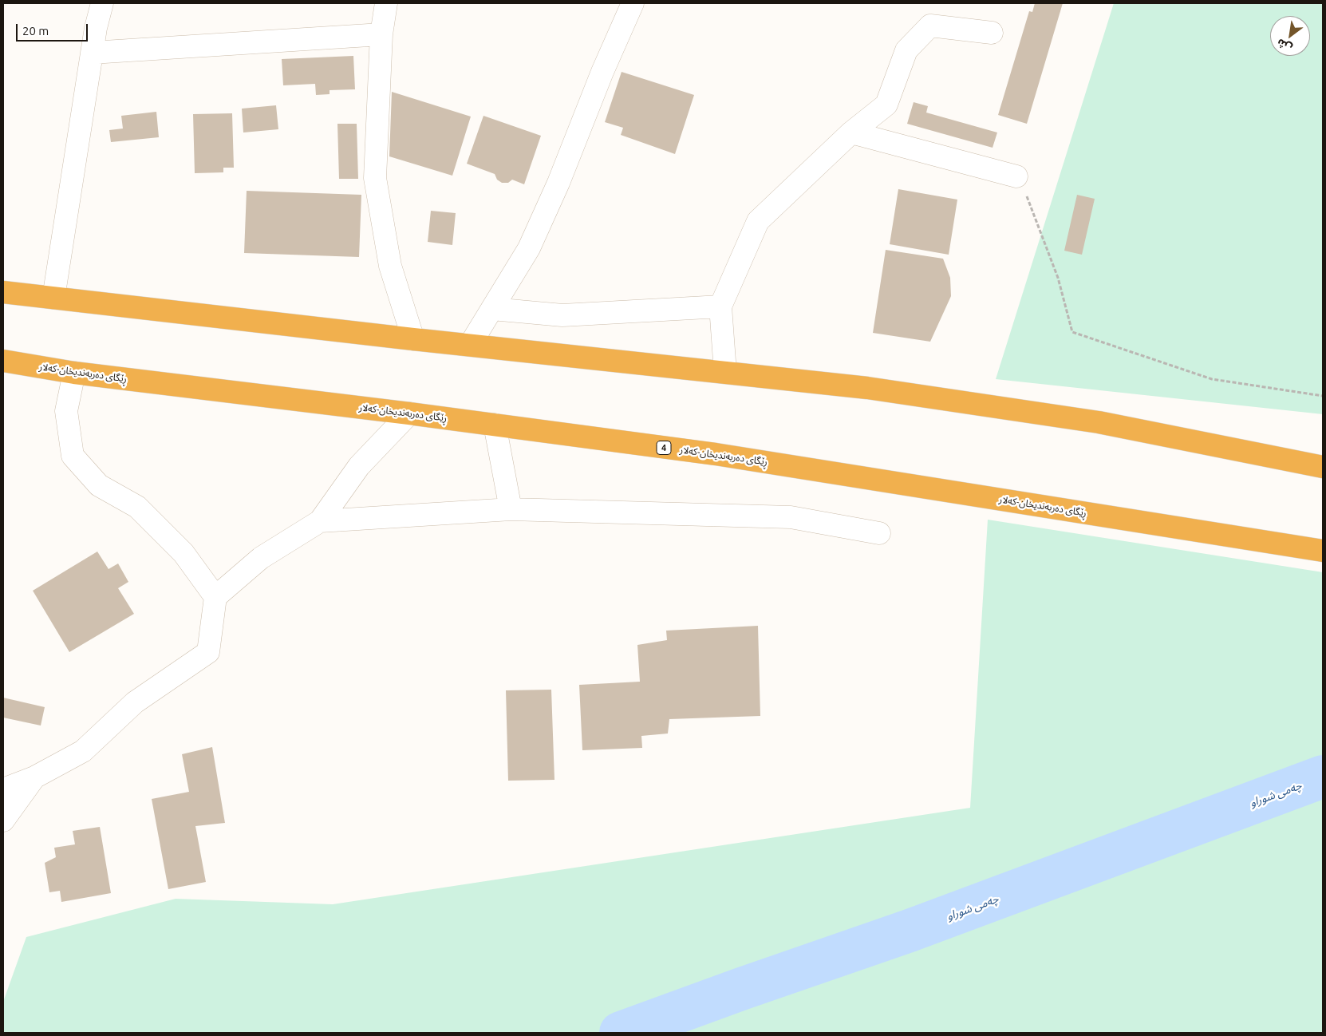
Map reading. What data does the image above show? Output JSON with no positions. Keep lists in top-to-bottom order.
{
  "streets": {
    "highway": ["ڕێگای دەربەندیخان-کەلار", "4"]
  },
  "water": ["چەمی شوراو"],
  "scale_bar": "20 m",
  "north": "bottom left"
}
